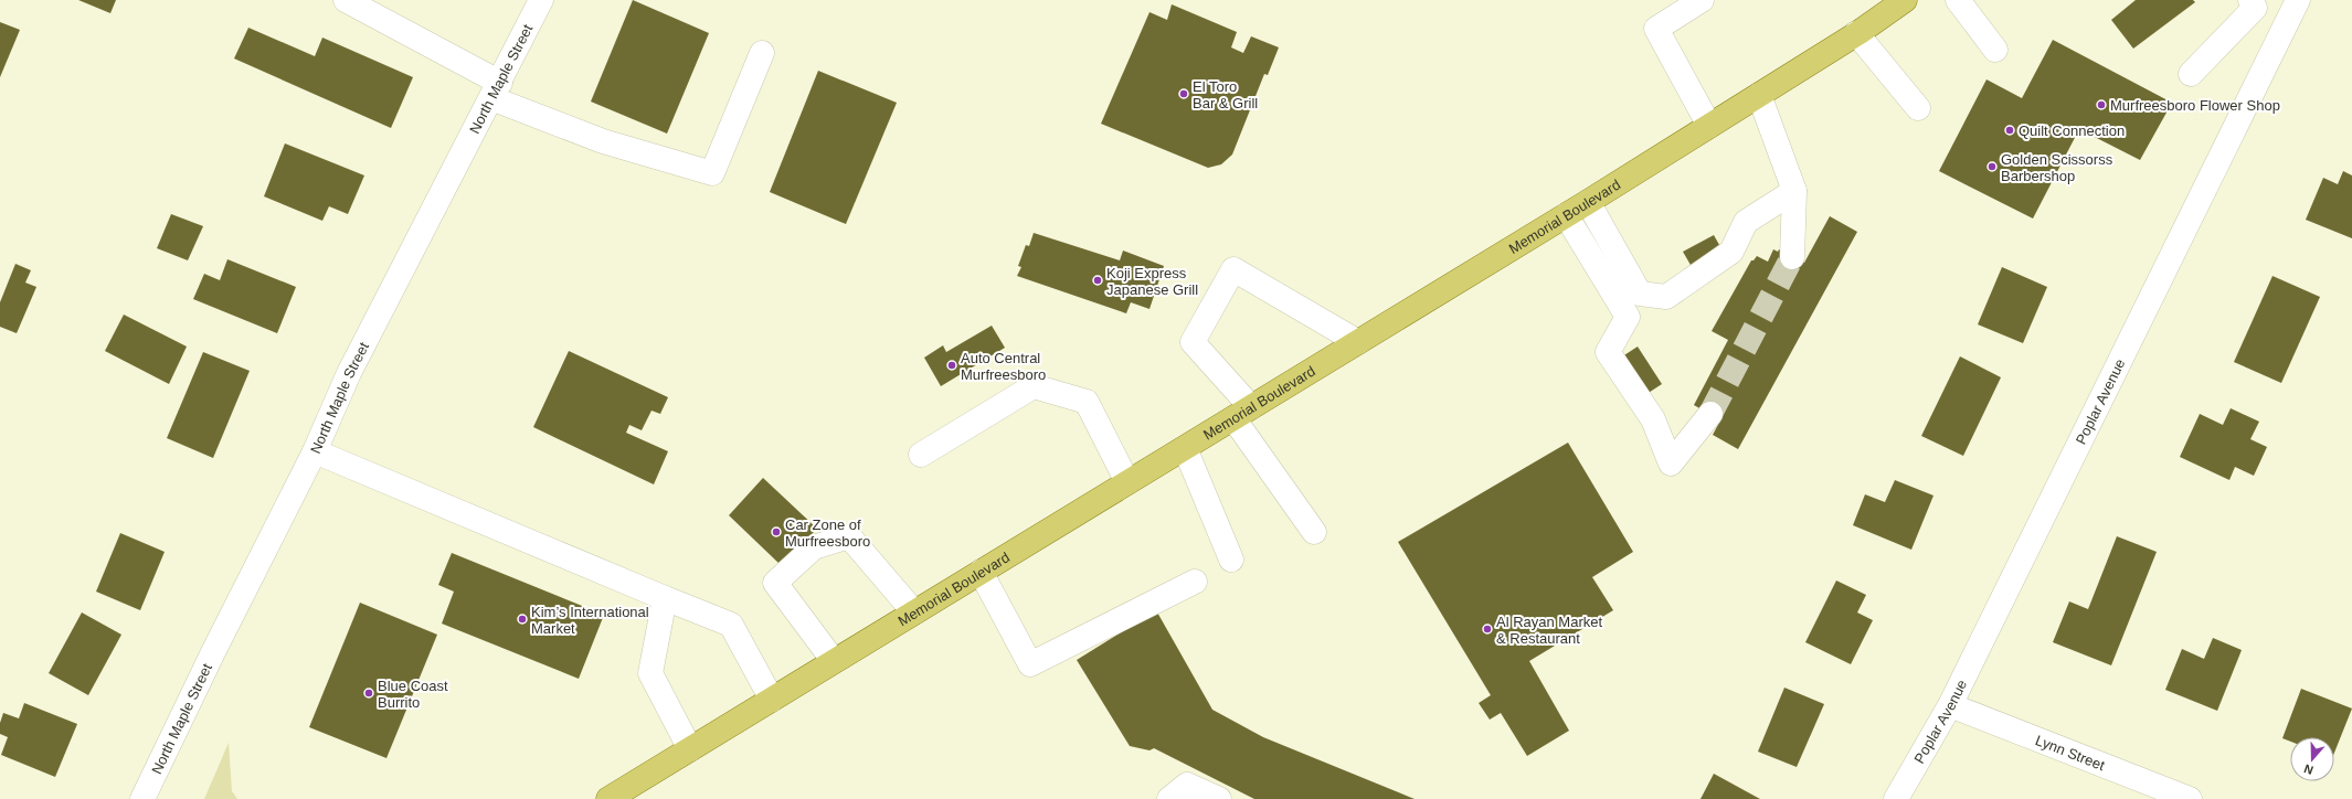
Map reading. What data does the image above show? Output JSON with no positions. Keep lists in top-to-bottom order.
{
  "streets": {
    "main road": ["Memorial Boulevard"],
    "street": ["North Maple Street", "Poplar Avenue", "Lynn Street"]
  },
  "crossings": [
    ["Poplar Avenue", "Lynn Street"]
  ],
  "places": [
    "El Toro Bar & Grill",
    "Murfreesboro Flower Shop",
    "Quilt Connection",
    "Golden Scissorss Barbershop",
    "Koji Express Japanese Grill",
    "Auto Central Murfreesboro",
    "Car Zone of Murfreesboro",
    "Kim’s International Market",
    "Al Rayan Market & Restaurant",
    "Blue Coast Burrito"
  ],
  "north": "bottom"
}
